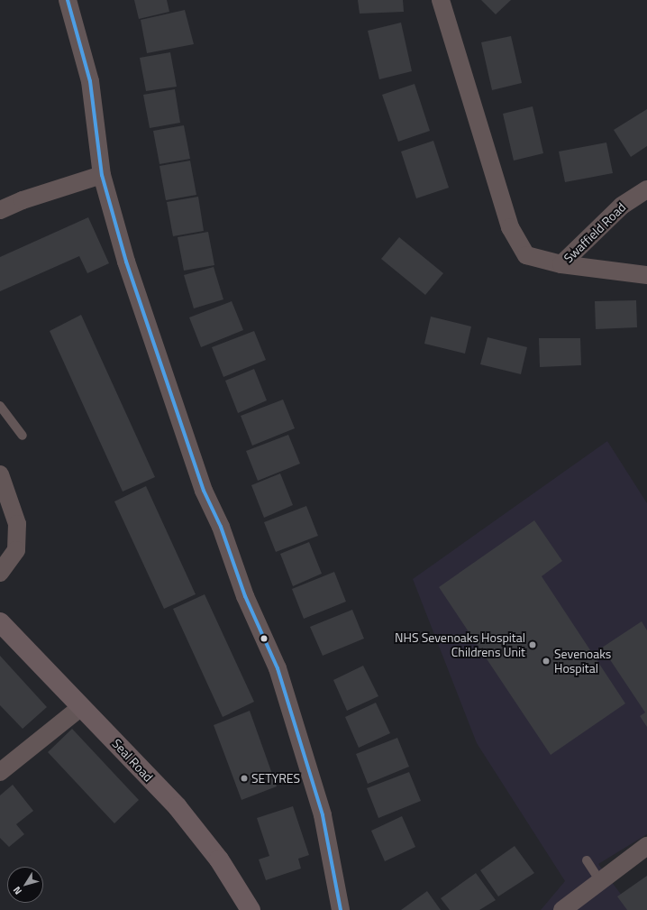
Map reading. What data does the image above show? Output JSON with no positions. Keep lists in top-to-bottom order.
{
  "streets": {
    "highway": ["Seal Road"],
    "street": ["Swaffield Road"]
  },
  "places": ["NHS Sevenoaks Hospital Childrens Unit", "Sevenoaks Hospital", "SETYRES"],
  "north": "bottom left"
}
